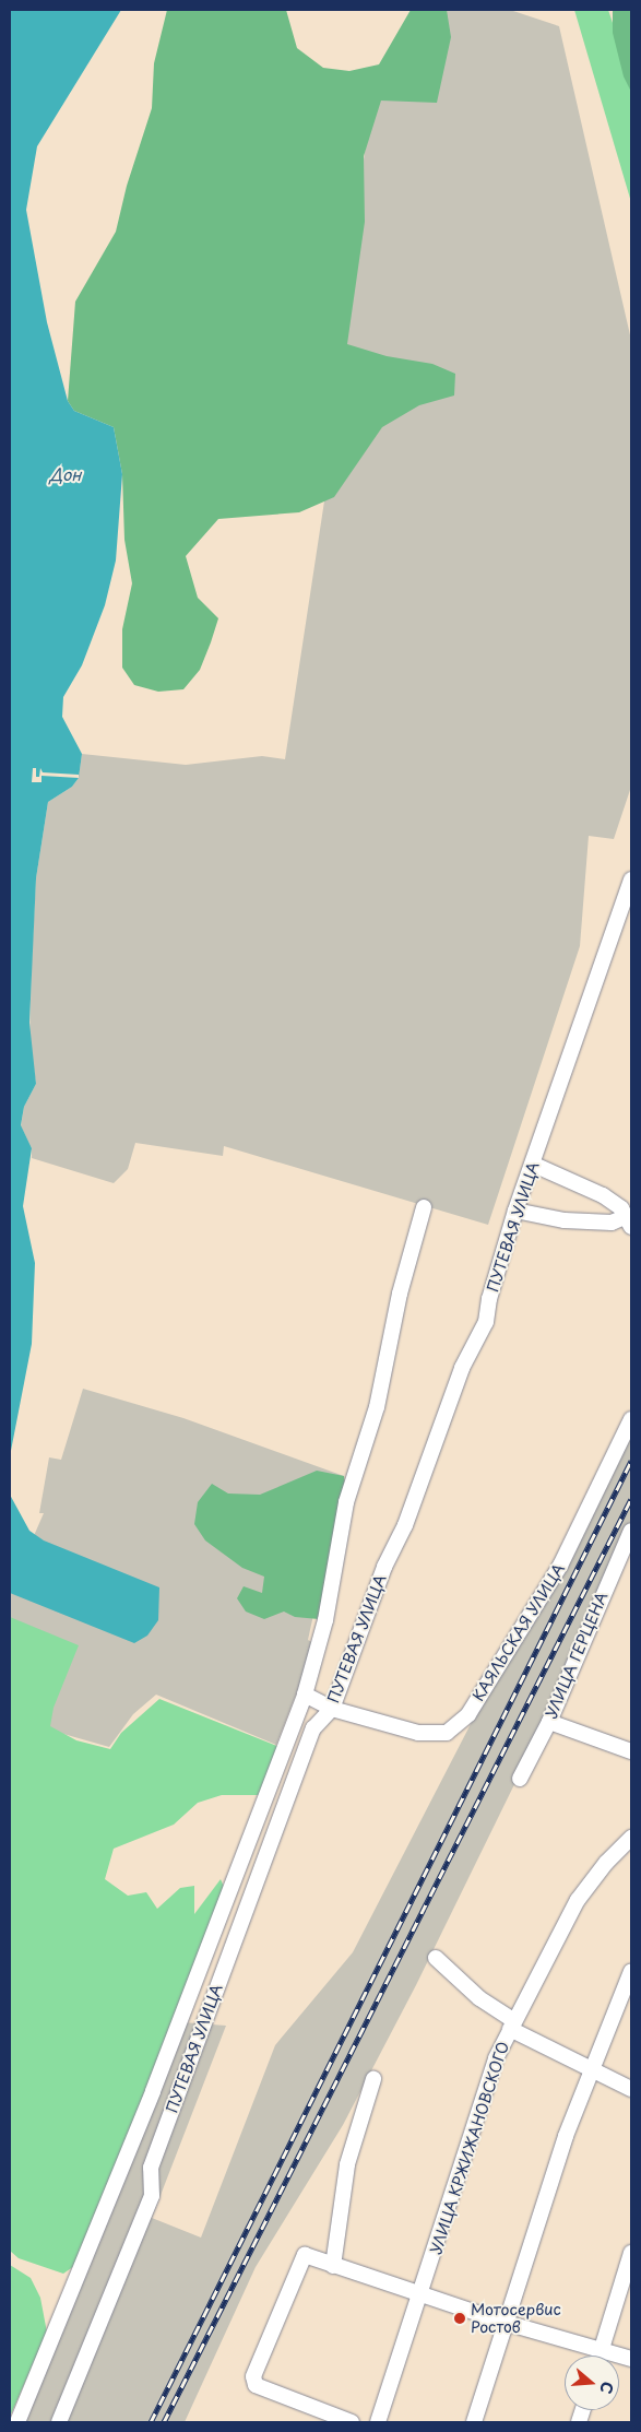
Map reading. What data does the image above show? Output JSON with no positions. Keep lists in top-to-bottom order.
{
  "streets": {
    "street": [
      "ПУТЕВАЯ УЛИЦА",
      "КАЯЛЬСКАЯ УЛИЦА",
      "УЛИЦА ГЕРЦЕНА",
      "УЛИЦА КРЖИЖАНОВСКОГО"
    ]
  },
  "crossings": [
    ["ПУТЕВАЯ УЛИЦА", "КАЯЛЬСКАЯ УЛИЦА"]
  ],
  "water": ["Дон"],
  "places": ["Мотосервис Ростов"],
  "north": "right"
}
